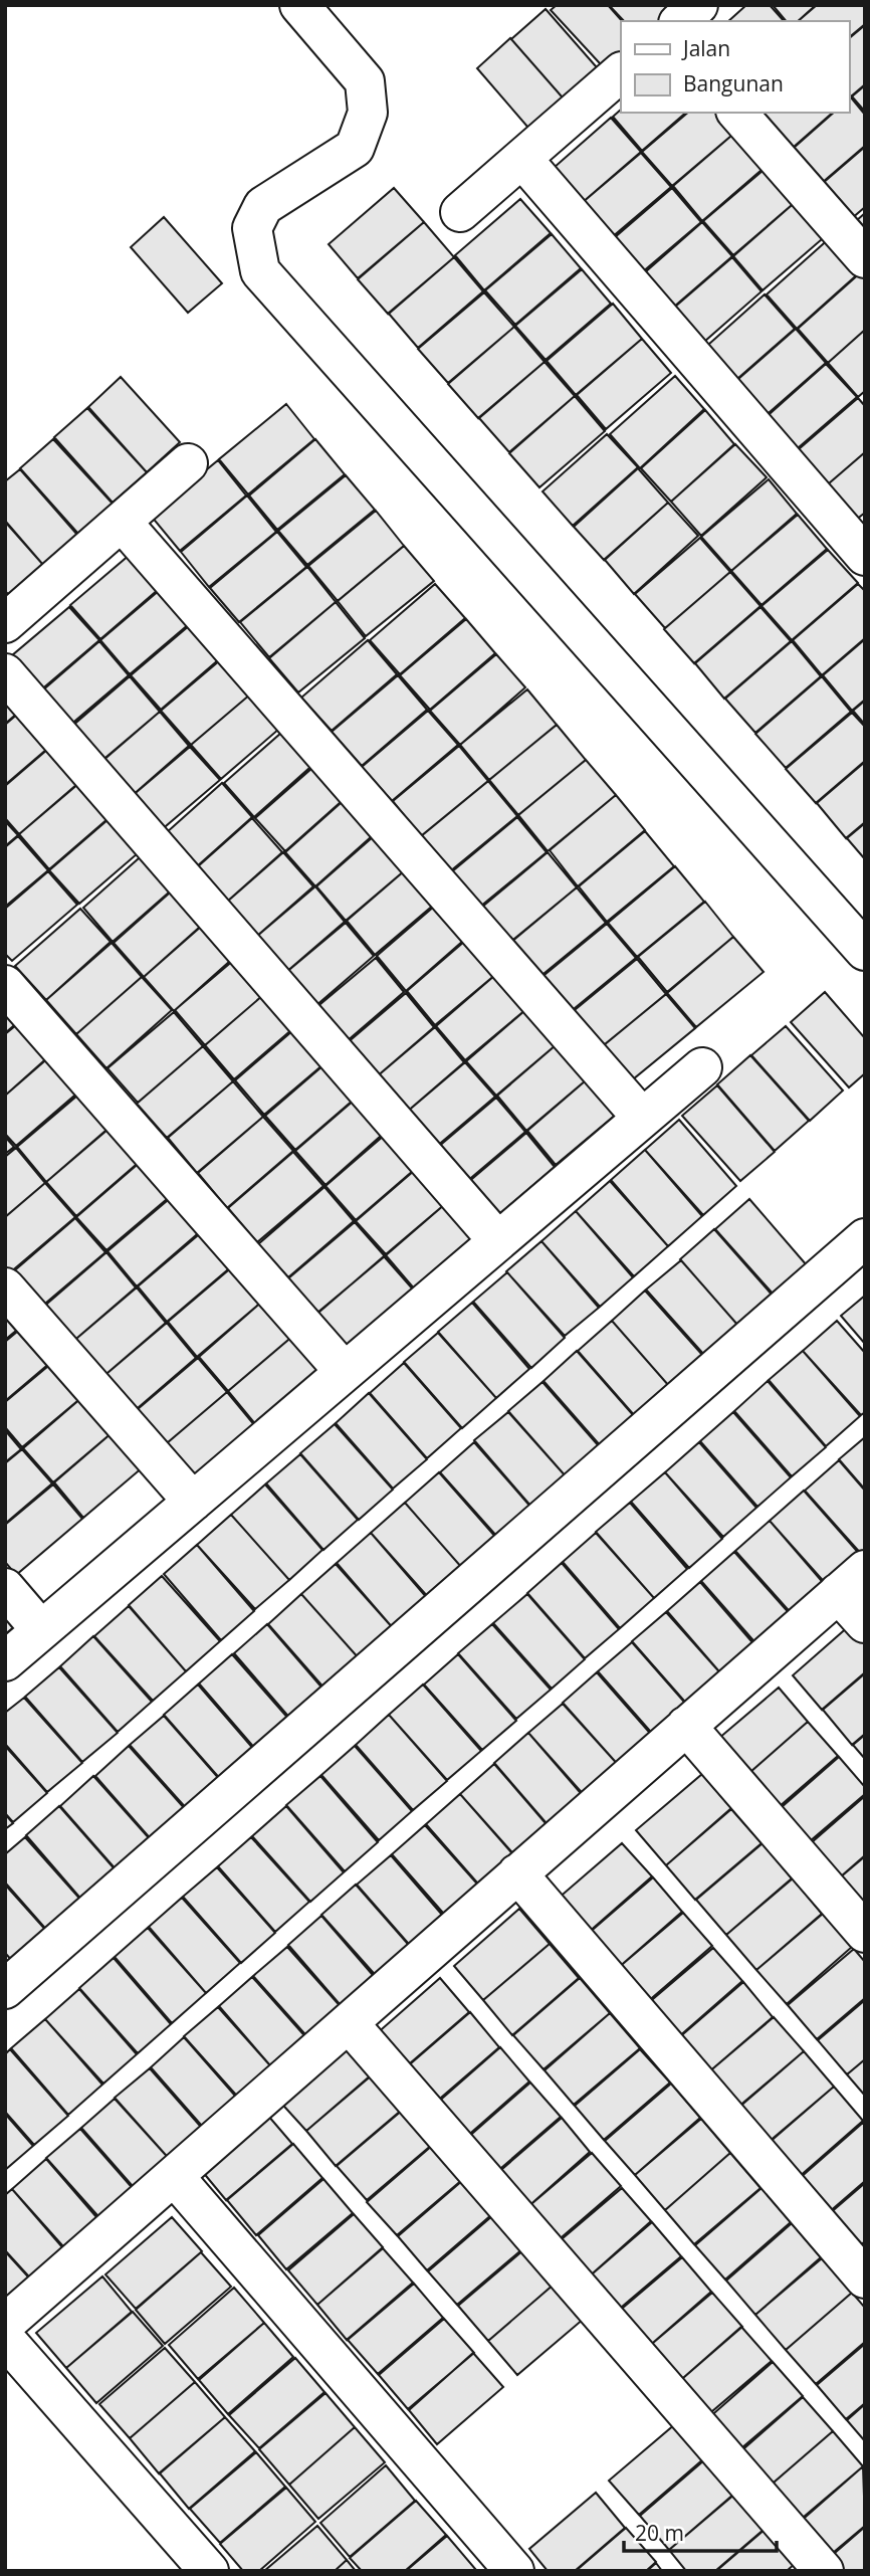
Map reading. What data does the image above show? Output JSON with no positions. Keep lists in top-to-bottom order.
{
  "legend": ["Jalan", "Bangunan"],
  "scale_bar": "20 m"
}
